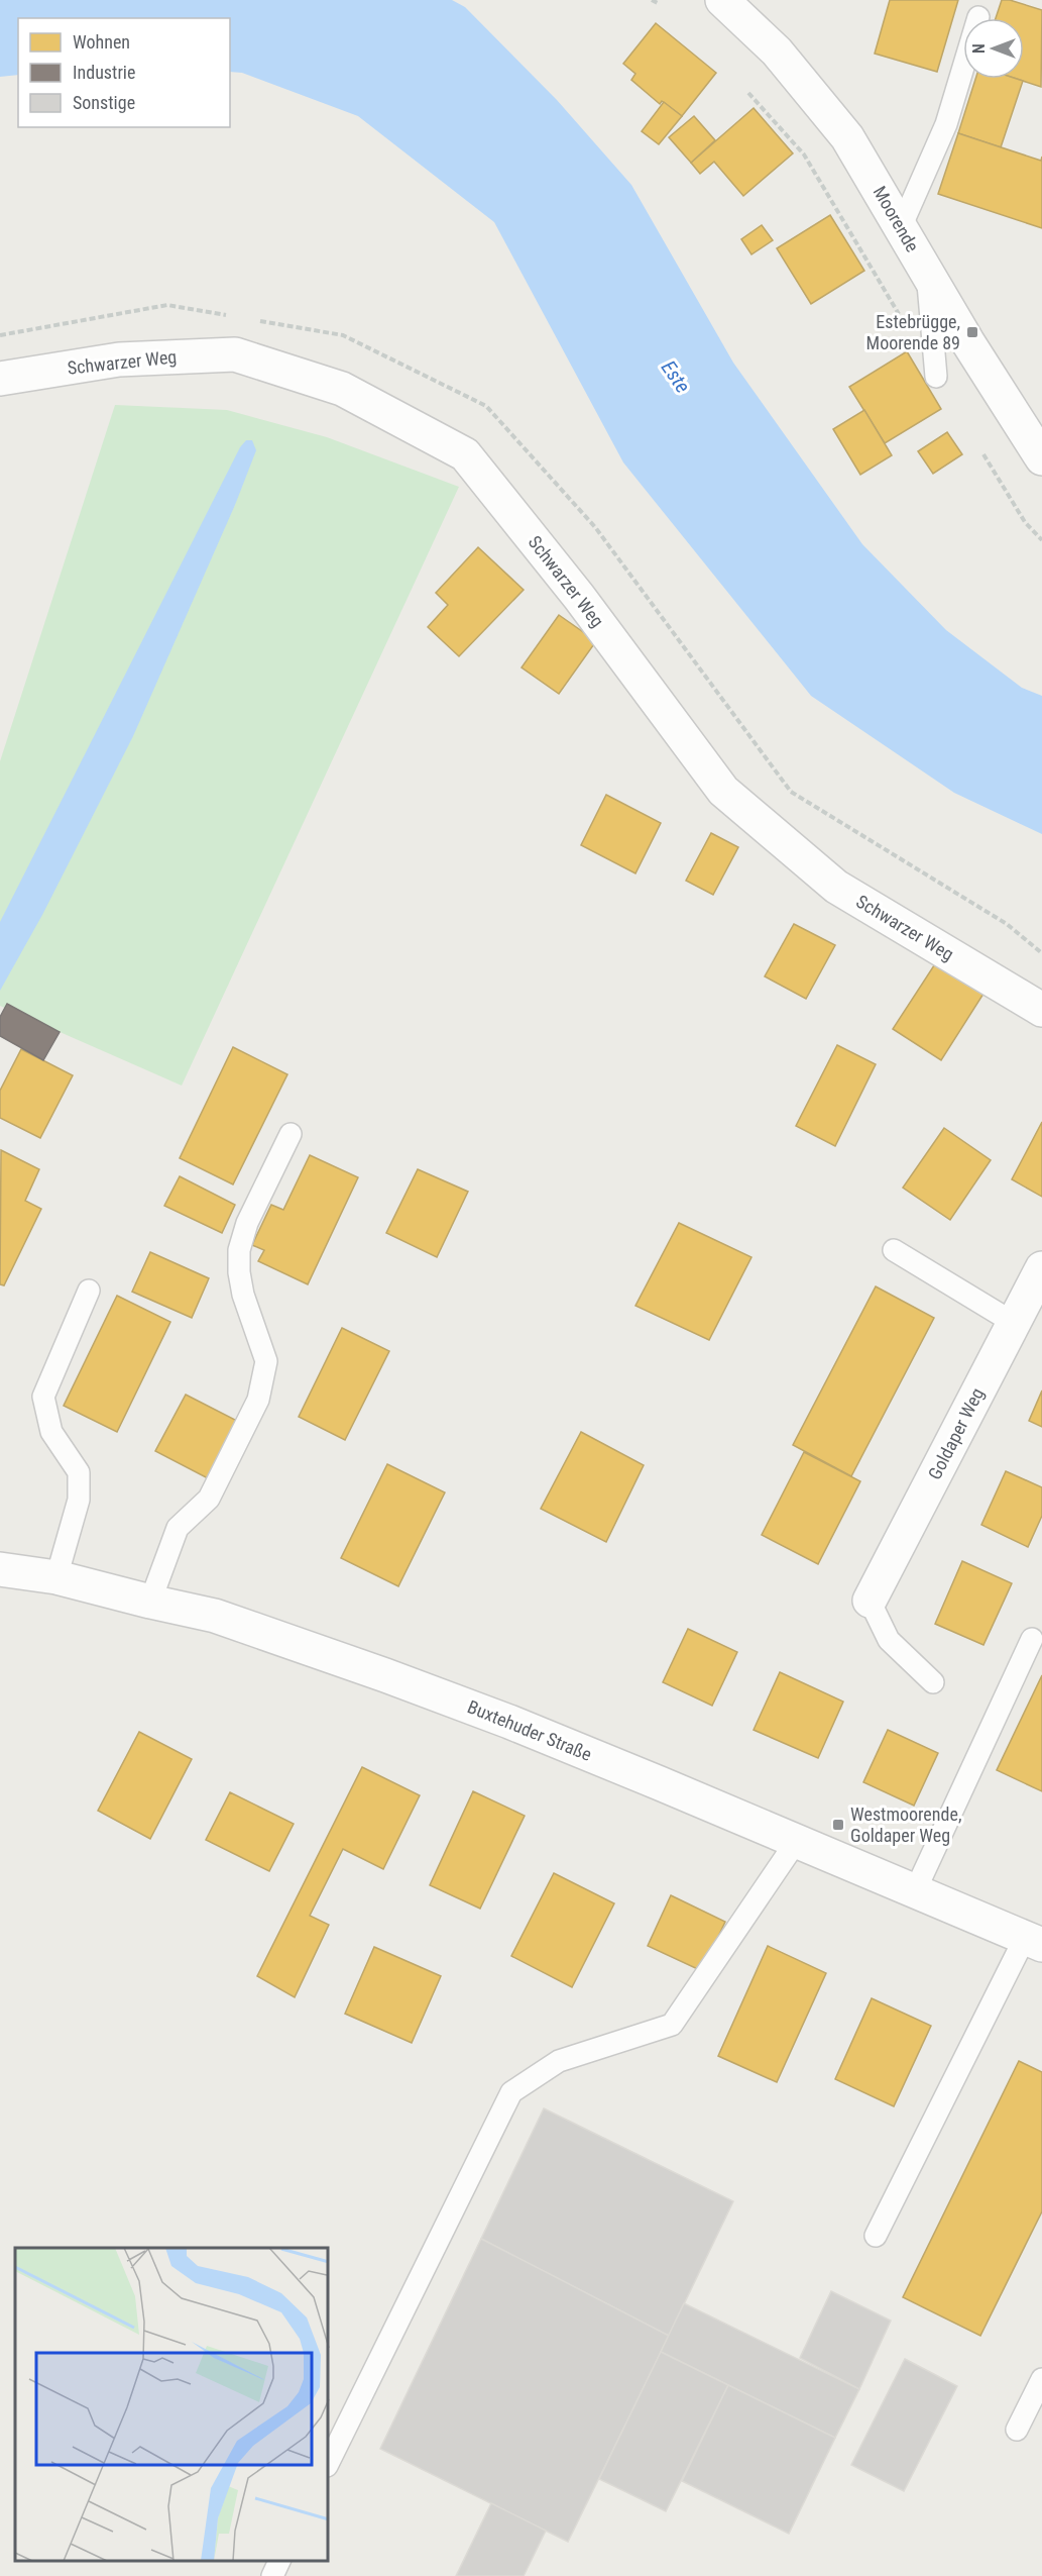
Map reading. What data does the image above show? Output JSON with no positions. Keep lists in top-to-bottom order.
{
  "streets": {
    "street": [
      "Moorende",
      "Schwarzer Weg",
      "Goldaper Weg",
      "Buxtehuder Straße"
    ]
  },
  "water": ["Este"],
  "places": {
    "transit": ["Estebrügge, Moorende 89", "Westmoorende, Goldaper Weg"]
  },
  "legend": ["Wohnen", "Industrie", "Sonstige"],
  "north": "left"
}
